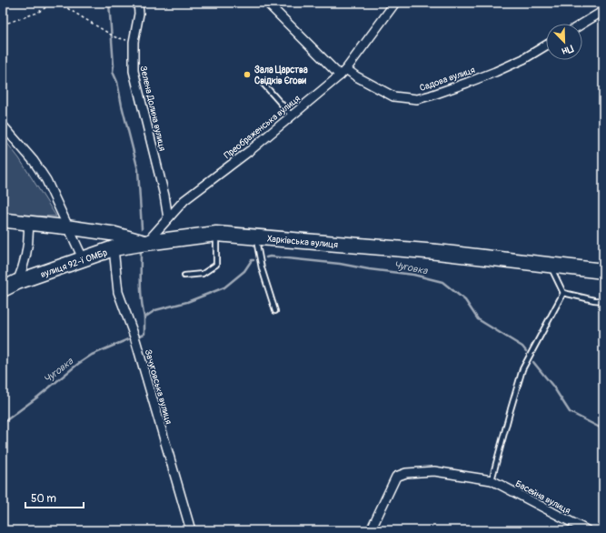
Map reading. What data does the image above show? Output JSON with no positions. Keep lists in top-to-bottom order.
{
  "streets": {
    "highway": ["Харківська вулиця", "вулиця 92-ї ОМБр"],
    "street": [
      "Садова вулиця",
      "Зелена Долина вулиця",
      "Преображенська вулиця",
      "Зачуговська вулиця",
      "Басейна вулиця"
    ]
  },
  "crossings": [
    ["Садова вулиця", "Преображенська вулиця"],
    ["Зелена Долина вулиця", "Преображенська вулиця"],
    ["Преображенська вулиця", "Харківська вулиця"],
    ["Преображенська вулиця", "вулиця 92-ї ОМБр"],
    ["Харківська вулиця", "вулиця 92-ї ОМБр"],
    ["вулиця 92-ї ОМБр", "Зачуговська вулиця"]
  ],
  "water": ["Чуговка"],
  "places": ["Зала Царства Свідків Єгови"],
  "scale_bar": "50 m",
  "north": "bottom right"
}
